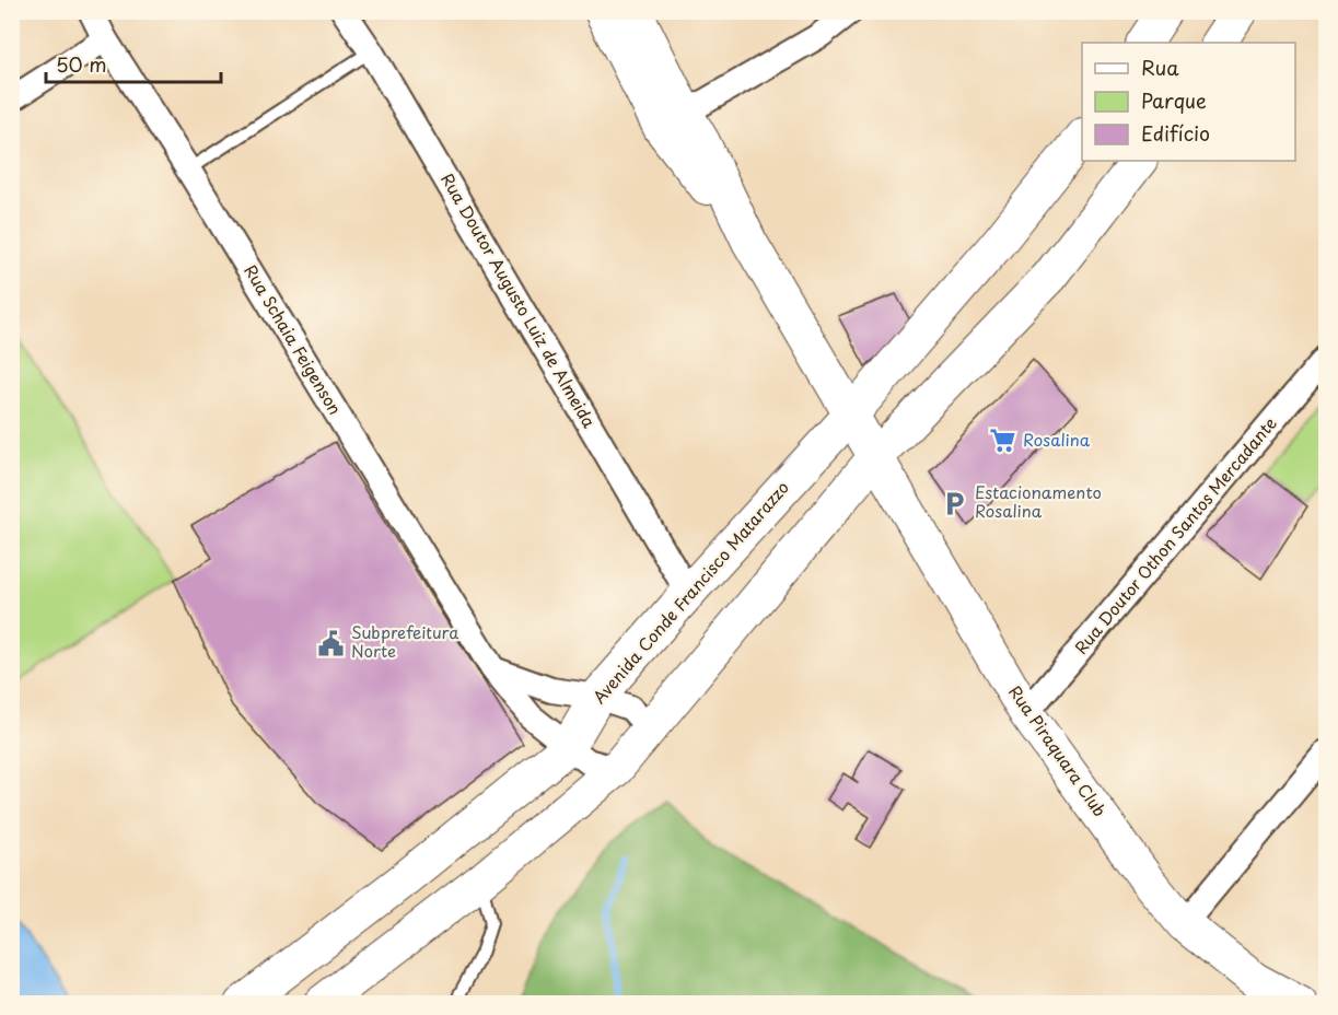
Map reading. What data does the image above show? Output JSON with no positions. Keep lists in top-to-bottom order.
{
  "streets": {
    "main road": ["Avenida Conde Francisco Matarazzo", "Rua Piraquara Club"],
    "street": ["Rua Doutor Augusto Luiz de Almeida", "Rua Schaia Feigenson", "Rua Doutor Othon Santos Mercadante"]
  },
  "crossings": [
    ["Rua Doutor Augusto Luiz de Almeida", "Avenida Conde Francisco Matarazzo"],
    ["Rua Schaia Feigenson", "Avenida Conde Francisco Matarazzo"],
    ["Rua Doutor Othon Santos Mercadante", "Rua Piraquara Club"],
    ["Avenida Conde Francisco Matarazzo", "Rua Piraquara Club"]
  ],
  "places": {
    "supermarket": ["Rosalina"],
    "parking": ["Estacionamento Rosalina"],
    "public building": ["Subprefeitura Norte"]
  },
  "legend": ["Rua", "Parque", "Edifício"],
  "scale_bar": "50 m"
}
